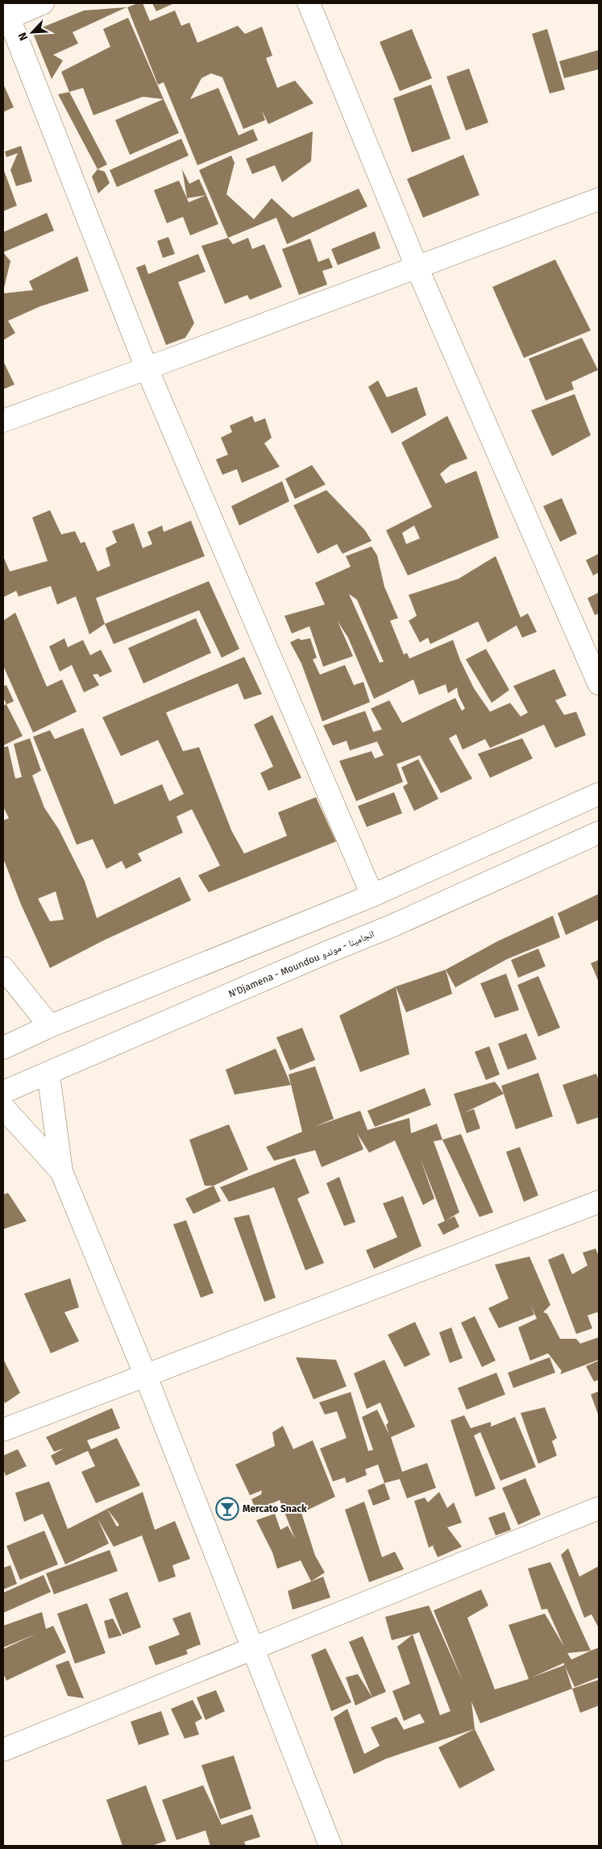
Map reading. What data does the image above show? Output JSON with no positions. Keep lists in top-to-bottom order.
{
  "streets": {
    "street": ["N'Djamena - Moundou انجامينا - موندو"]
  },
  "places": {
    "bar": ["Mercato Snack"]
  },
  "north": "bottom left"
}
